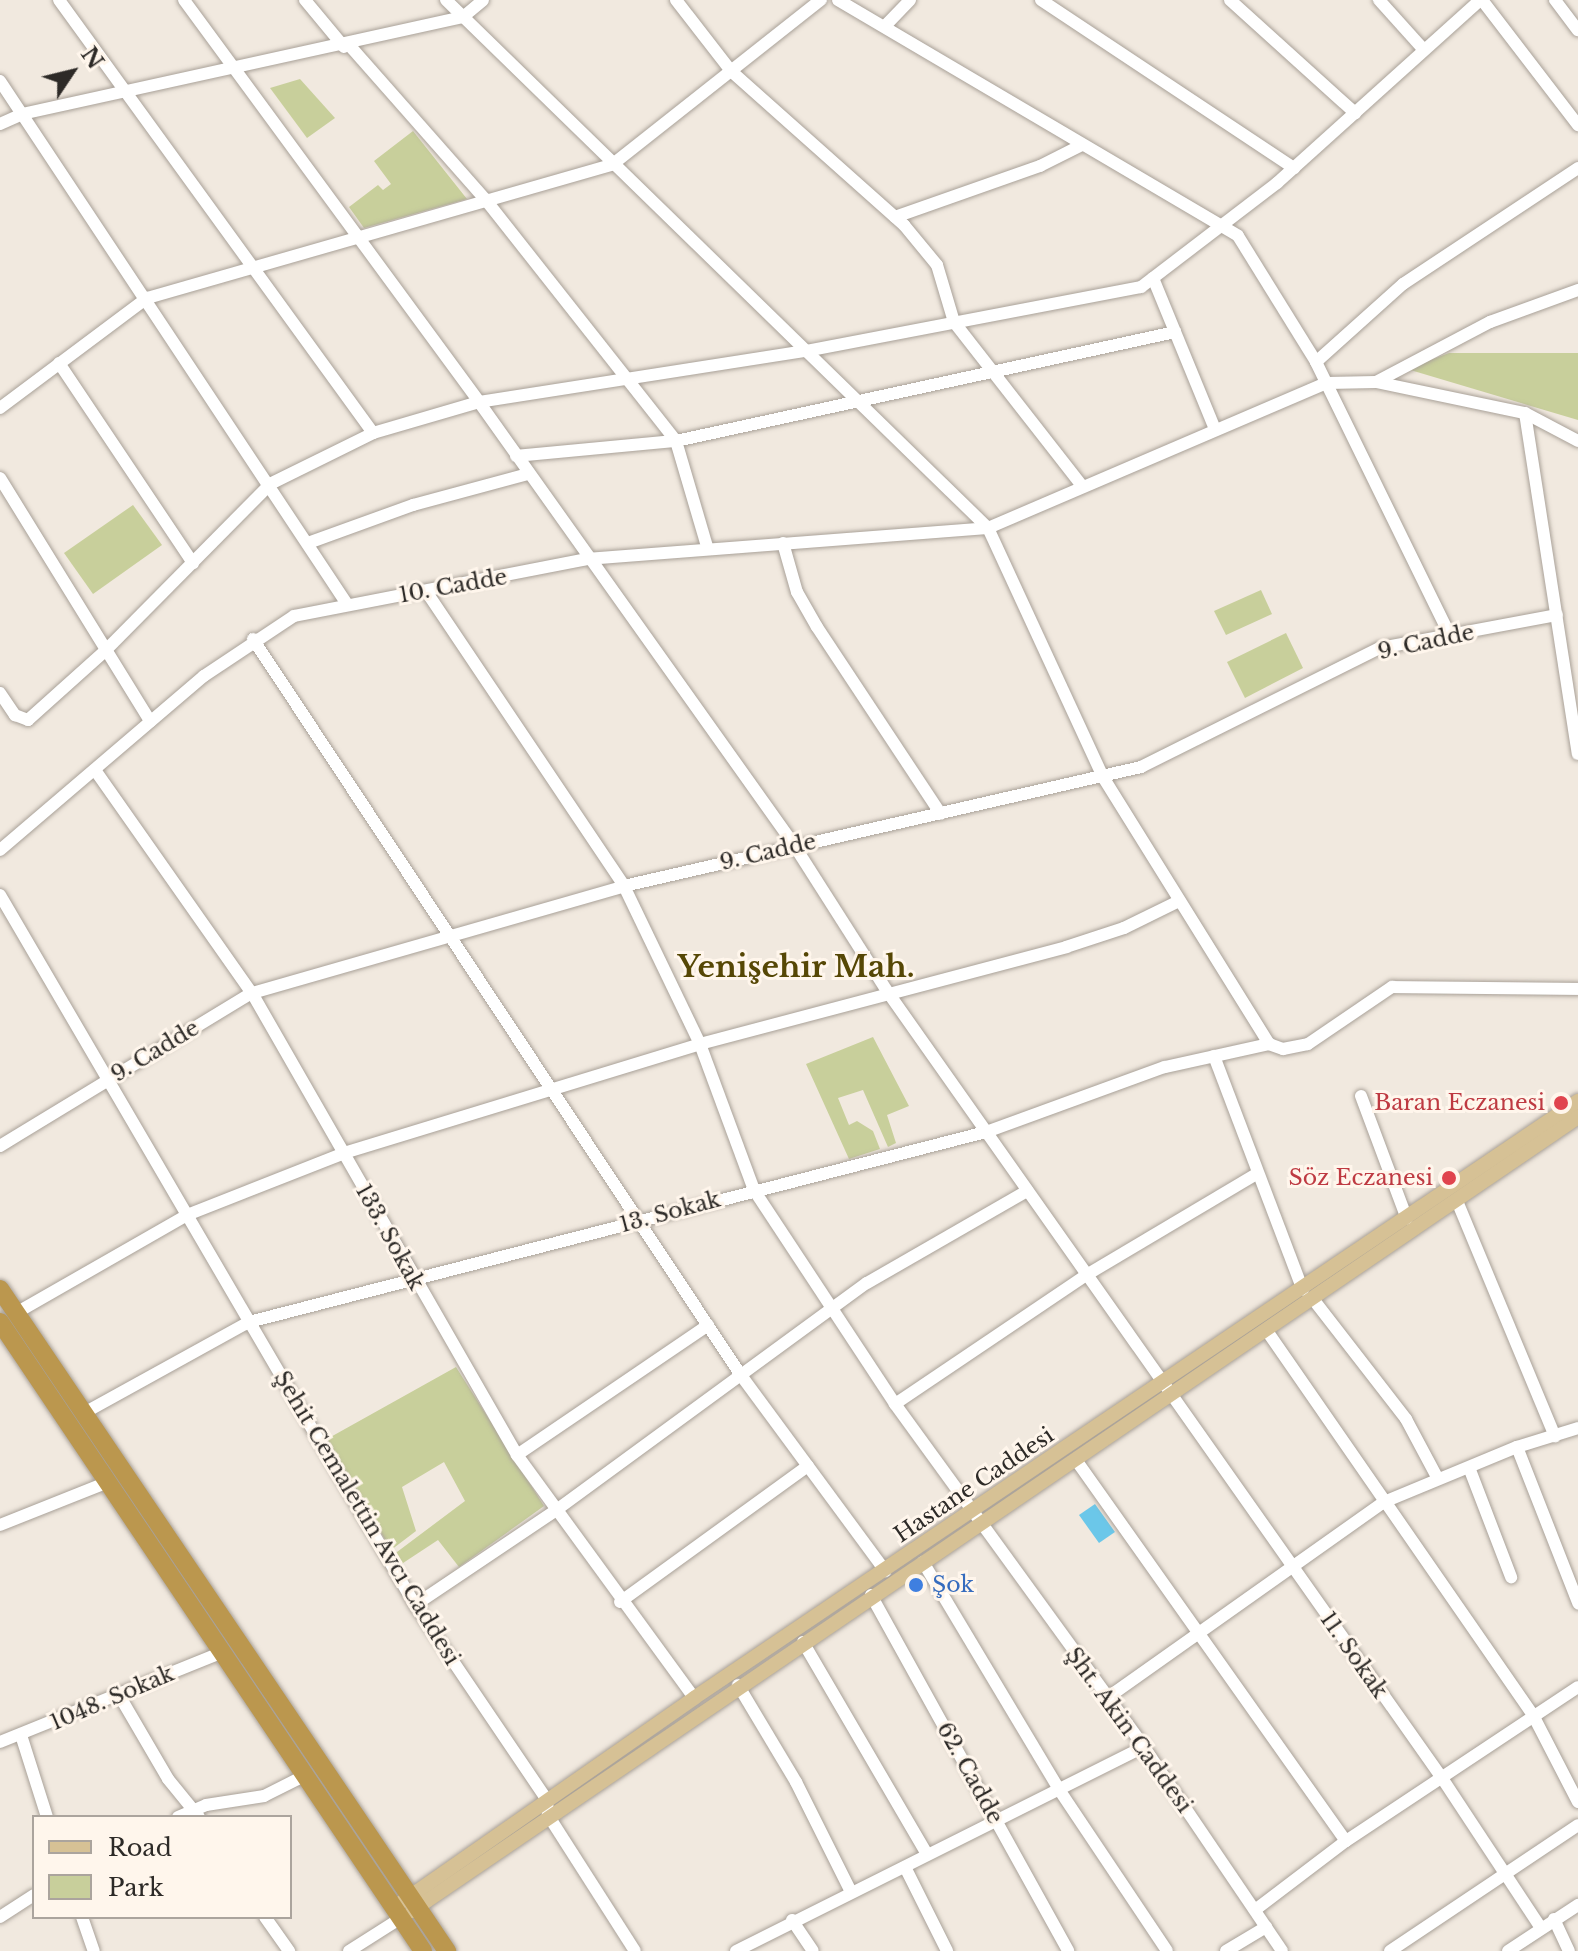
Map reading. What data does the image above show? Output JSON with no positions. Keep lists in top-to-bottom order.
{
  "streets": {
    "main road": ["Hastane Caddesi"],
    "street": [
      "10. Cadde",
      "9. Cadde",
      "13. Sokak",
      "133. Sokak",
      "Şehit Cemalettin Avcı Caddesi",
      "11. Sokak",
      "1048. Sokak",
      "Şht. Akin Caddesi",
      "62. Cadde"
    ]
  },
  "crossings": [
    ["10. Cadde", "133. Sokak"],
    ["10. Cadde", "11. Sokak"],
    ["10. Cadde", "Şht. Akin Caddesi"],
    ["9. Cadde", "133. Sokak"],
    ["9. Cadde", "Şehit Cemalettin Avcı Caddesi"],
    ["9. Cadde", "11. Sokak"],
    ["9. Cadde", "Şht. Akin Caddesi"],
    ["13. Sokak", "133. Sokak"],
    ["13. Sokak", "Şehit Cemalettin Avcı Caddesi"],
    ["13. Sokak", "11. Sokak"],
    ["13. Sokak", "Şht. Akin Caddesi"],
    ["133. Sokak", "Hastane Caddesi"],
    ["Hastane Caddesi", "Şehit Cemalettin Avcı Caddesi"],
    ["Hastane Caddesi", "11. Sokak"],
    ["Hastane Caddesi", "Şht. Akin Caddesi"],
    ["Hastane Caddesi", "62. Cadde"]
  ],
  "districts": ["Yenişehir Mah."],
  "places": ["Baran Eczanesi", "Söz Eczanesi", "Şok"],
  "legend": ["Road", "Park"],
  "north": "top right"
}
